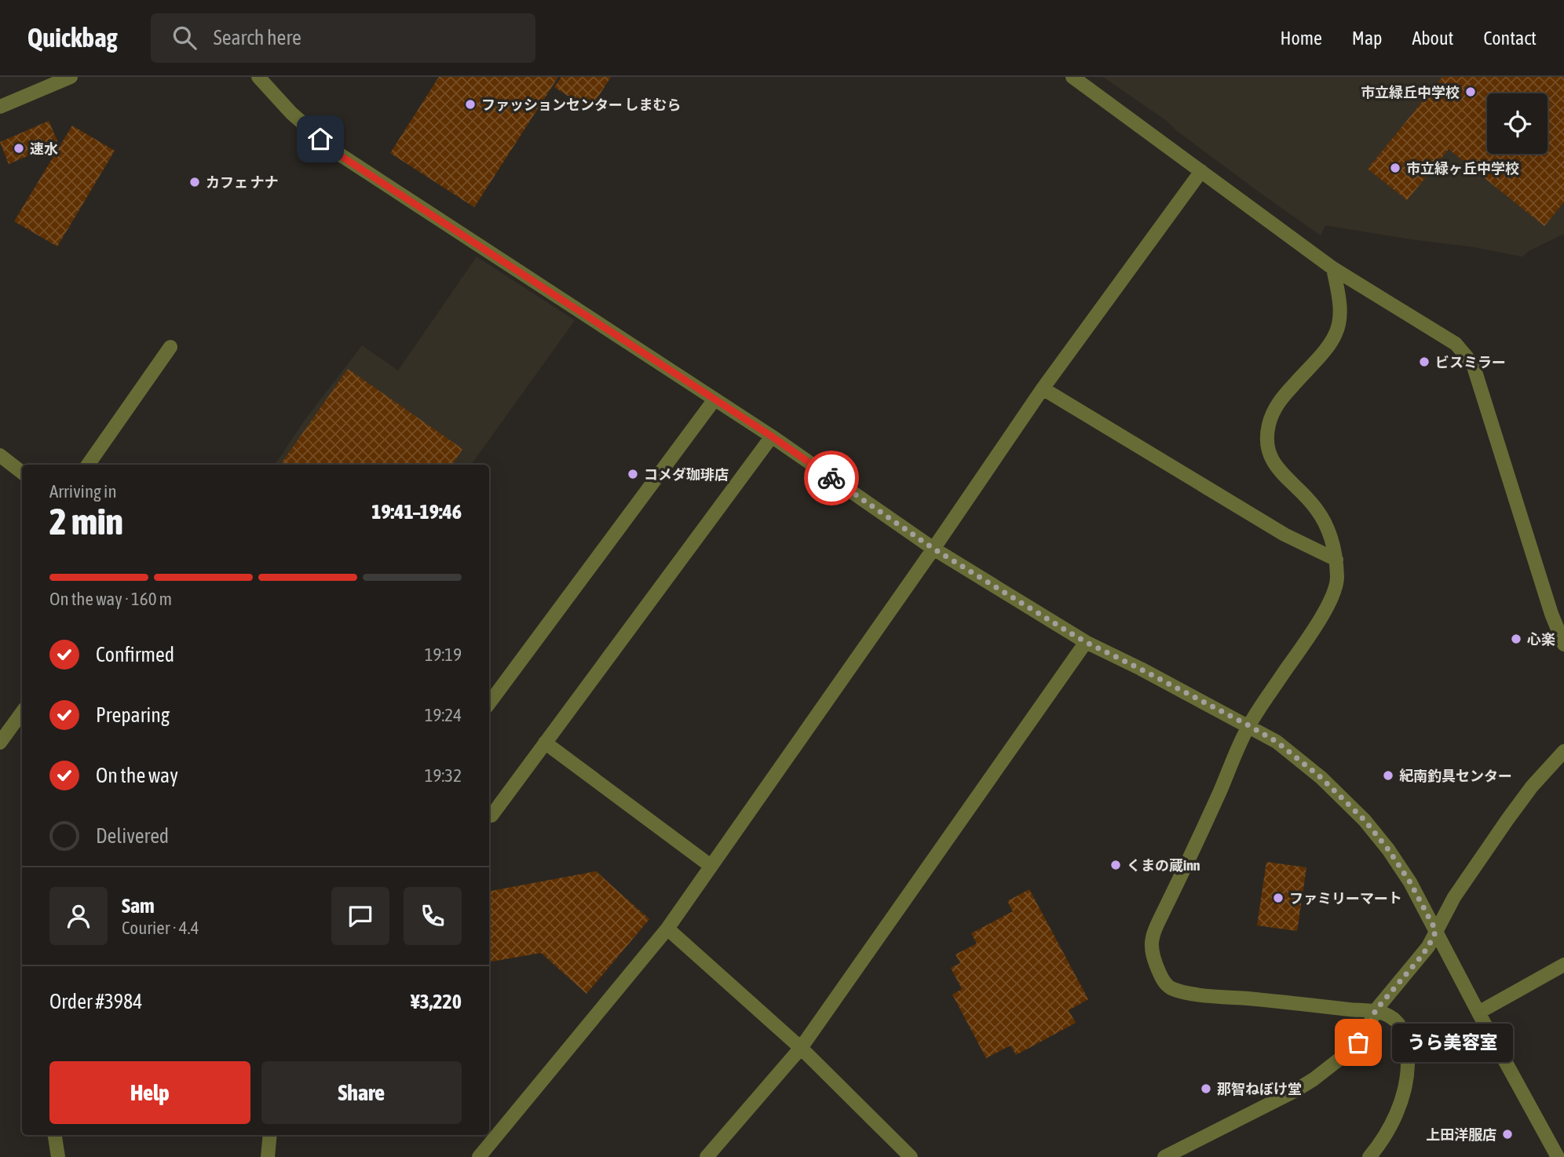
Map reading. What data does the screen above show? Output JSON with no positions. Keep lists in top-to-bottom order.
{
  "places": [
    "市立緑丘中学校",
    "ファッションセンター しまむら",
    "速水",
    "市立緑ヶ丘中学校",
    "カフェ ナナ",
    "ビスミラー",
    "コメダ珈琲店",
    "心楽",
    "紀南釣具センター",
    "くまの蔵inn",
    "ファミリーマート",
    "うら美容室",
    "那智ねぼけ堂",
    "上田洋服店"
  ],
  "page": {
    "header": "Quickbag",
    "search": "Search here",
    "nav": [
      "Home",
      "Map",
      "About",
      "Contact"
    ],
    "heading": ["2 min", "Arriving in", "19:41–19:46"],
    "panel": [
      "Sam",
      "Courier · 4.4",
      "Order #3984",
      "¥3,220"
    ],
    "bar": "On the way · 160 m",
    "list": [
      ["Confirmed", "19:19"],
      ["Preparing", "19:24"],
      ["On the way", "19:32"],
      "Delivered"
    ],
    "bubble": "うら美容室",
    "buttons": ["Help", "Share"]
  }
}
